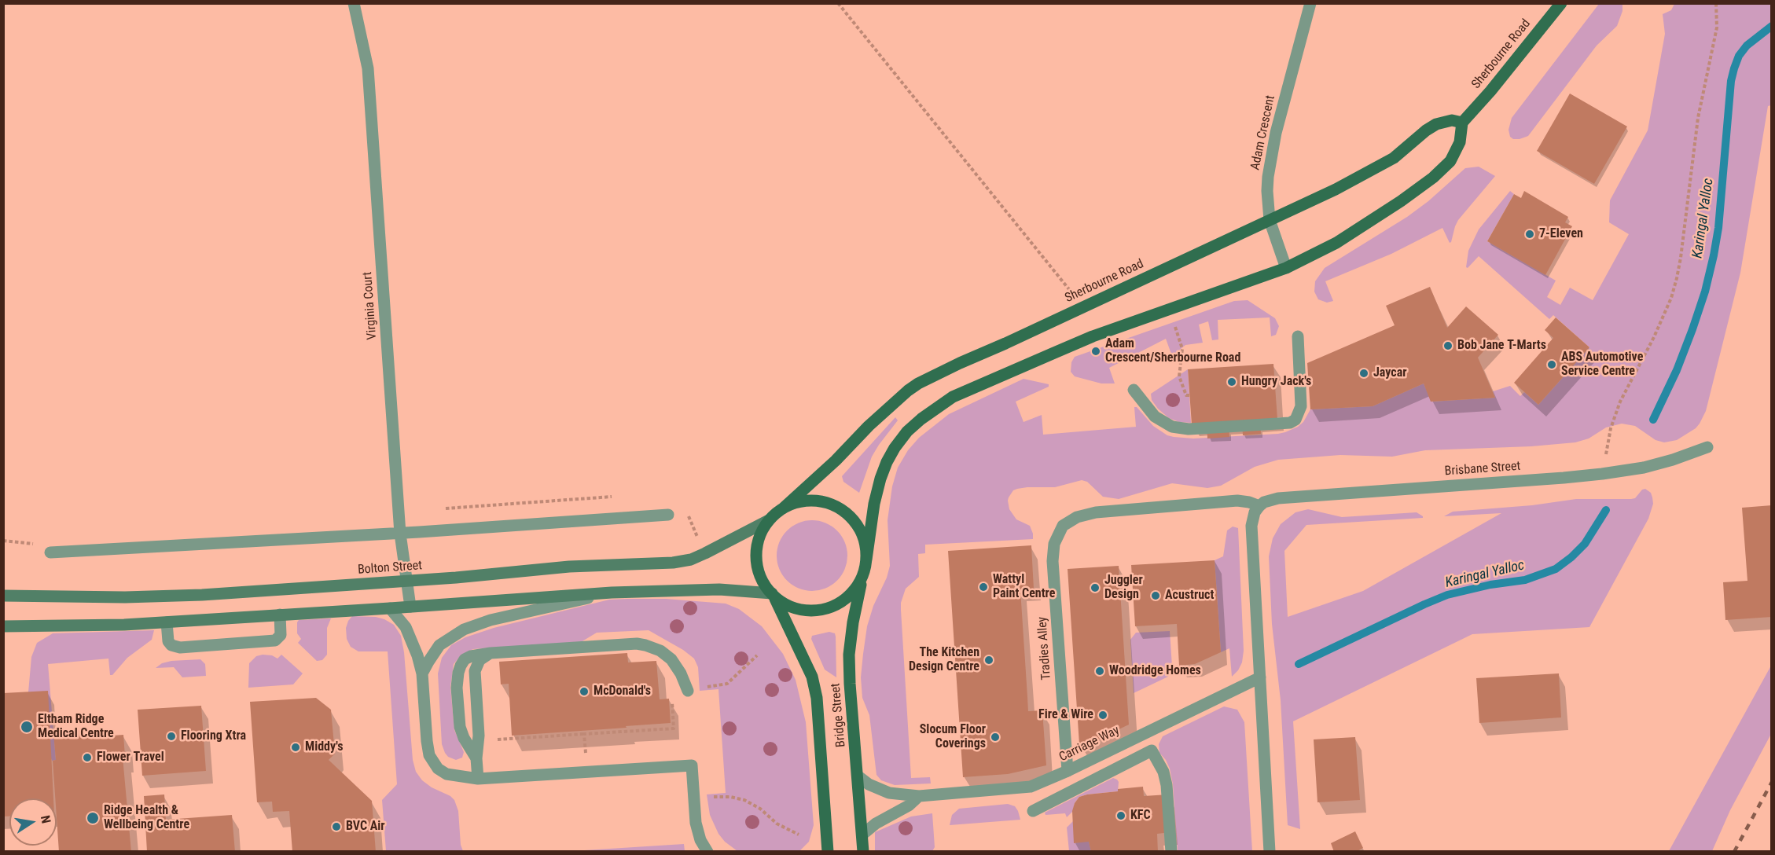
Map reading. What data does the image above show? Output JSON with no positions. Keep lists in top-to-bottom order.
{
  "streets": {
    "main road": ["Sherbourne Road", "Bolton Street", "Bridge Street"],
    "street": [
      "Adam Crescent",
      "Virginia Court",
      "Brisbane Street",
      "Tradies Alley",
      "Carriage Way"
    ]
  },
  "crossings": [
    ["Sherbourne Road", "Adam Crescent"],
    ["Sherbourne Road", "Bolton Street"],
    ["Sherbourne Road", "Bridge Street"],
    ["Virginia Court", "Bolton Street"],
    ["Brisbane Street", "Tradies Alley"],
    ["Bolton Street", "Bridge Street"],
    ["Tradies Alley", "Carriage Way"],
    ["Bridge Street", "Carriage Way"]
  ],
  "water": ["Karingal Yalloc"],
  "places": [
    "7-Eleven",
    "Bob Jane T-Marts",
    "Adam Crescent/Sherbourne Road",
    "ABS Automotive Service Centre",
    "Jaycar",
    "Hungry Jack's",
    "Wattyl Paint Centre",
    "Juggler Design",
    "Acustruct",
    "The Kitchen Design Centre",
    "Woodridge Homes",
    "McDonald's",
    "Fire & Wire",
    "Eltham Ridge Medical Centre",
    "Flooring Xtra",
    "Slocum Floor Coverings",
    "Middy's",
    "Flower Travel",
    "KFC",
    "Ridge Health & Wellbeing Centre",
    "BVC Air"
  ],
  "north": "right"
}
